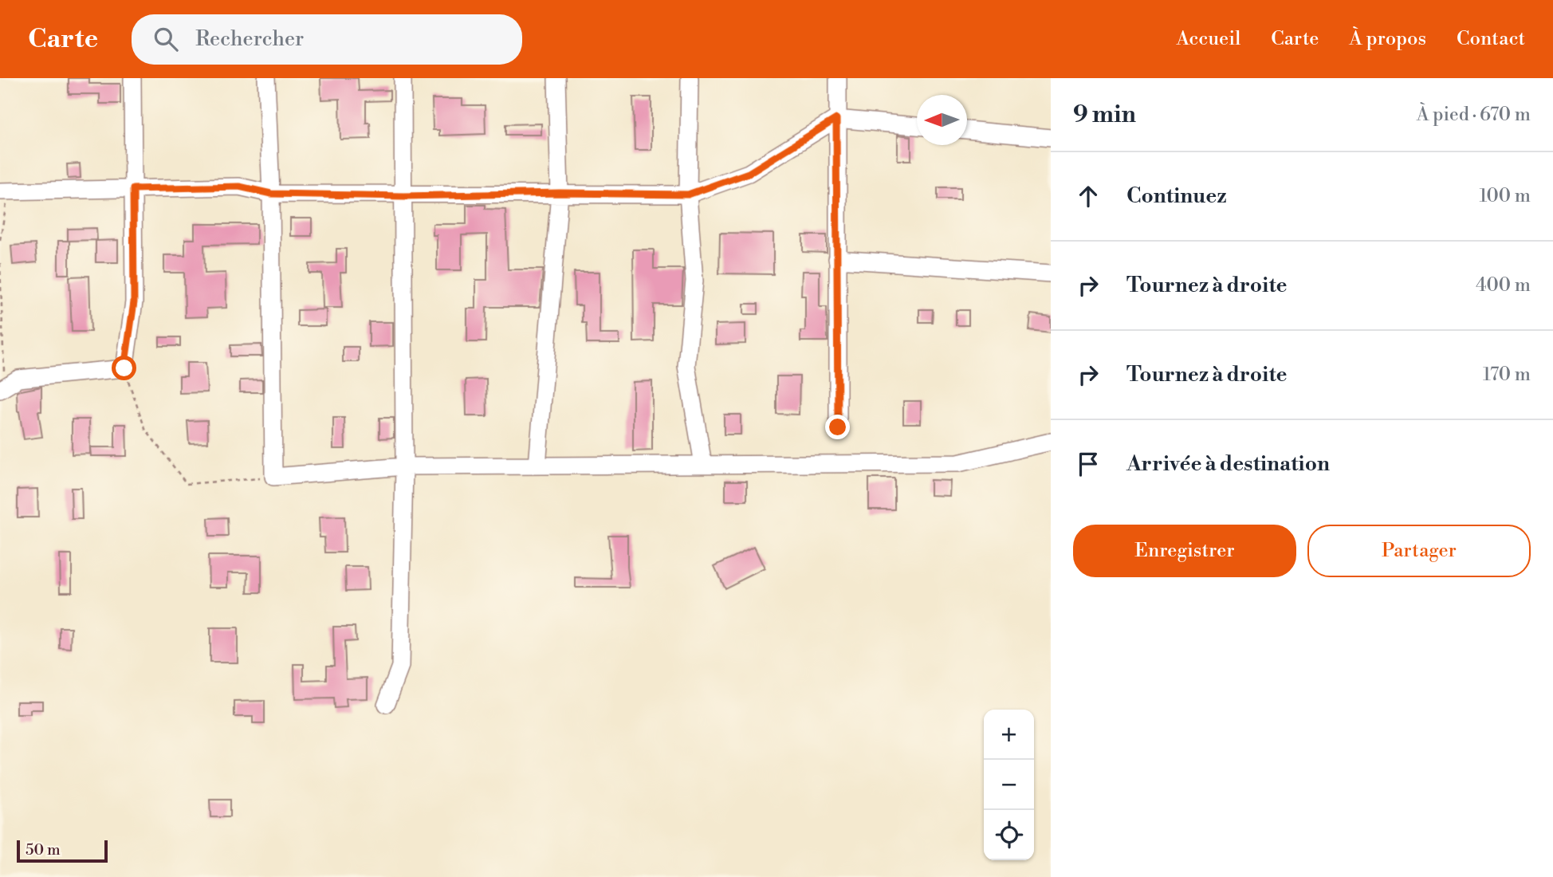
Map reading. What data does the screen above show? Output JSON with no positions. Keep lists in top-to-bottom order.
{
  "scale_bar": "50 m",
  "north": "left",
  "page": {
    "header": "Carte",
    "search": "Rechercher",
    "nav": [
      "Accueil",
      "Carte",
      "À propos",
      "Contact"
    ],
    "heading": ["9 min", "À pied · 670 m"],
    "list": [
      ["Continuez", "100 m"],
      ["Tournez à droite", "400 m"],
      ["Tournez à droite", "170 m"],
      "Arrivée à destination"
    ],
    "buttons": ["Enregistrer", "Partager"],
    "map_buttons": ["+", "−"],
    "scale": "50 m"
  }
}
